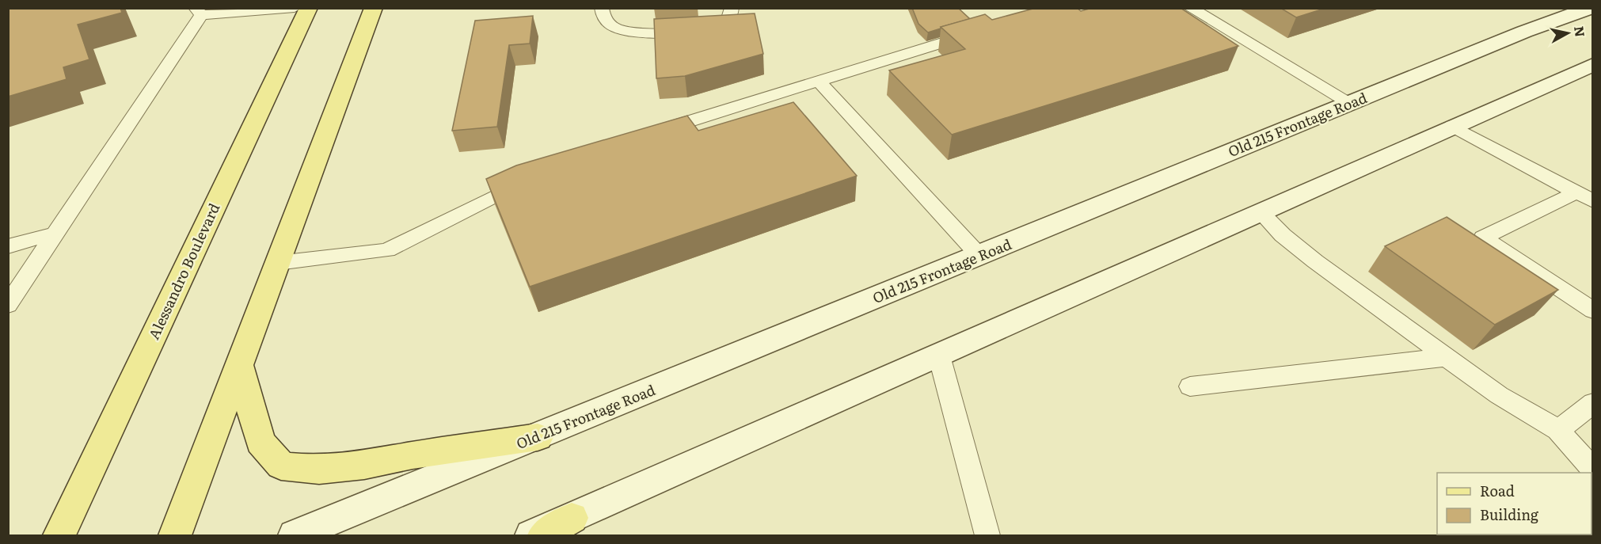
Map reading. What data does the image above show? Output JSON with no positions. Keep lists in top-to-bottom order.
{
  "streets": {
    "main road": ["Alessandro Boulevard"],
    "street": ["Old 215 Frontage Road"]
  },
  "legend": ["Road", "Building"],
  "north": "right"
}
